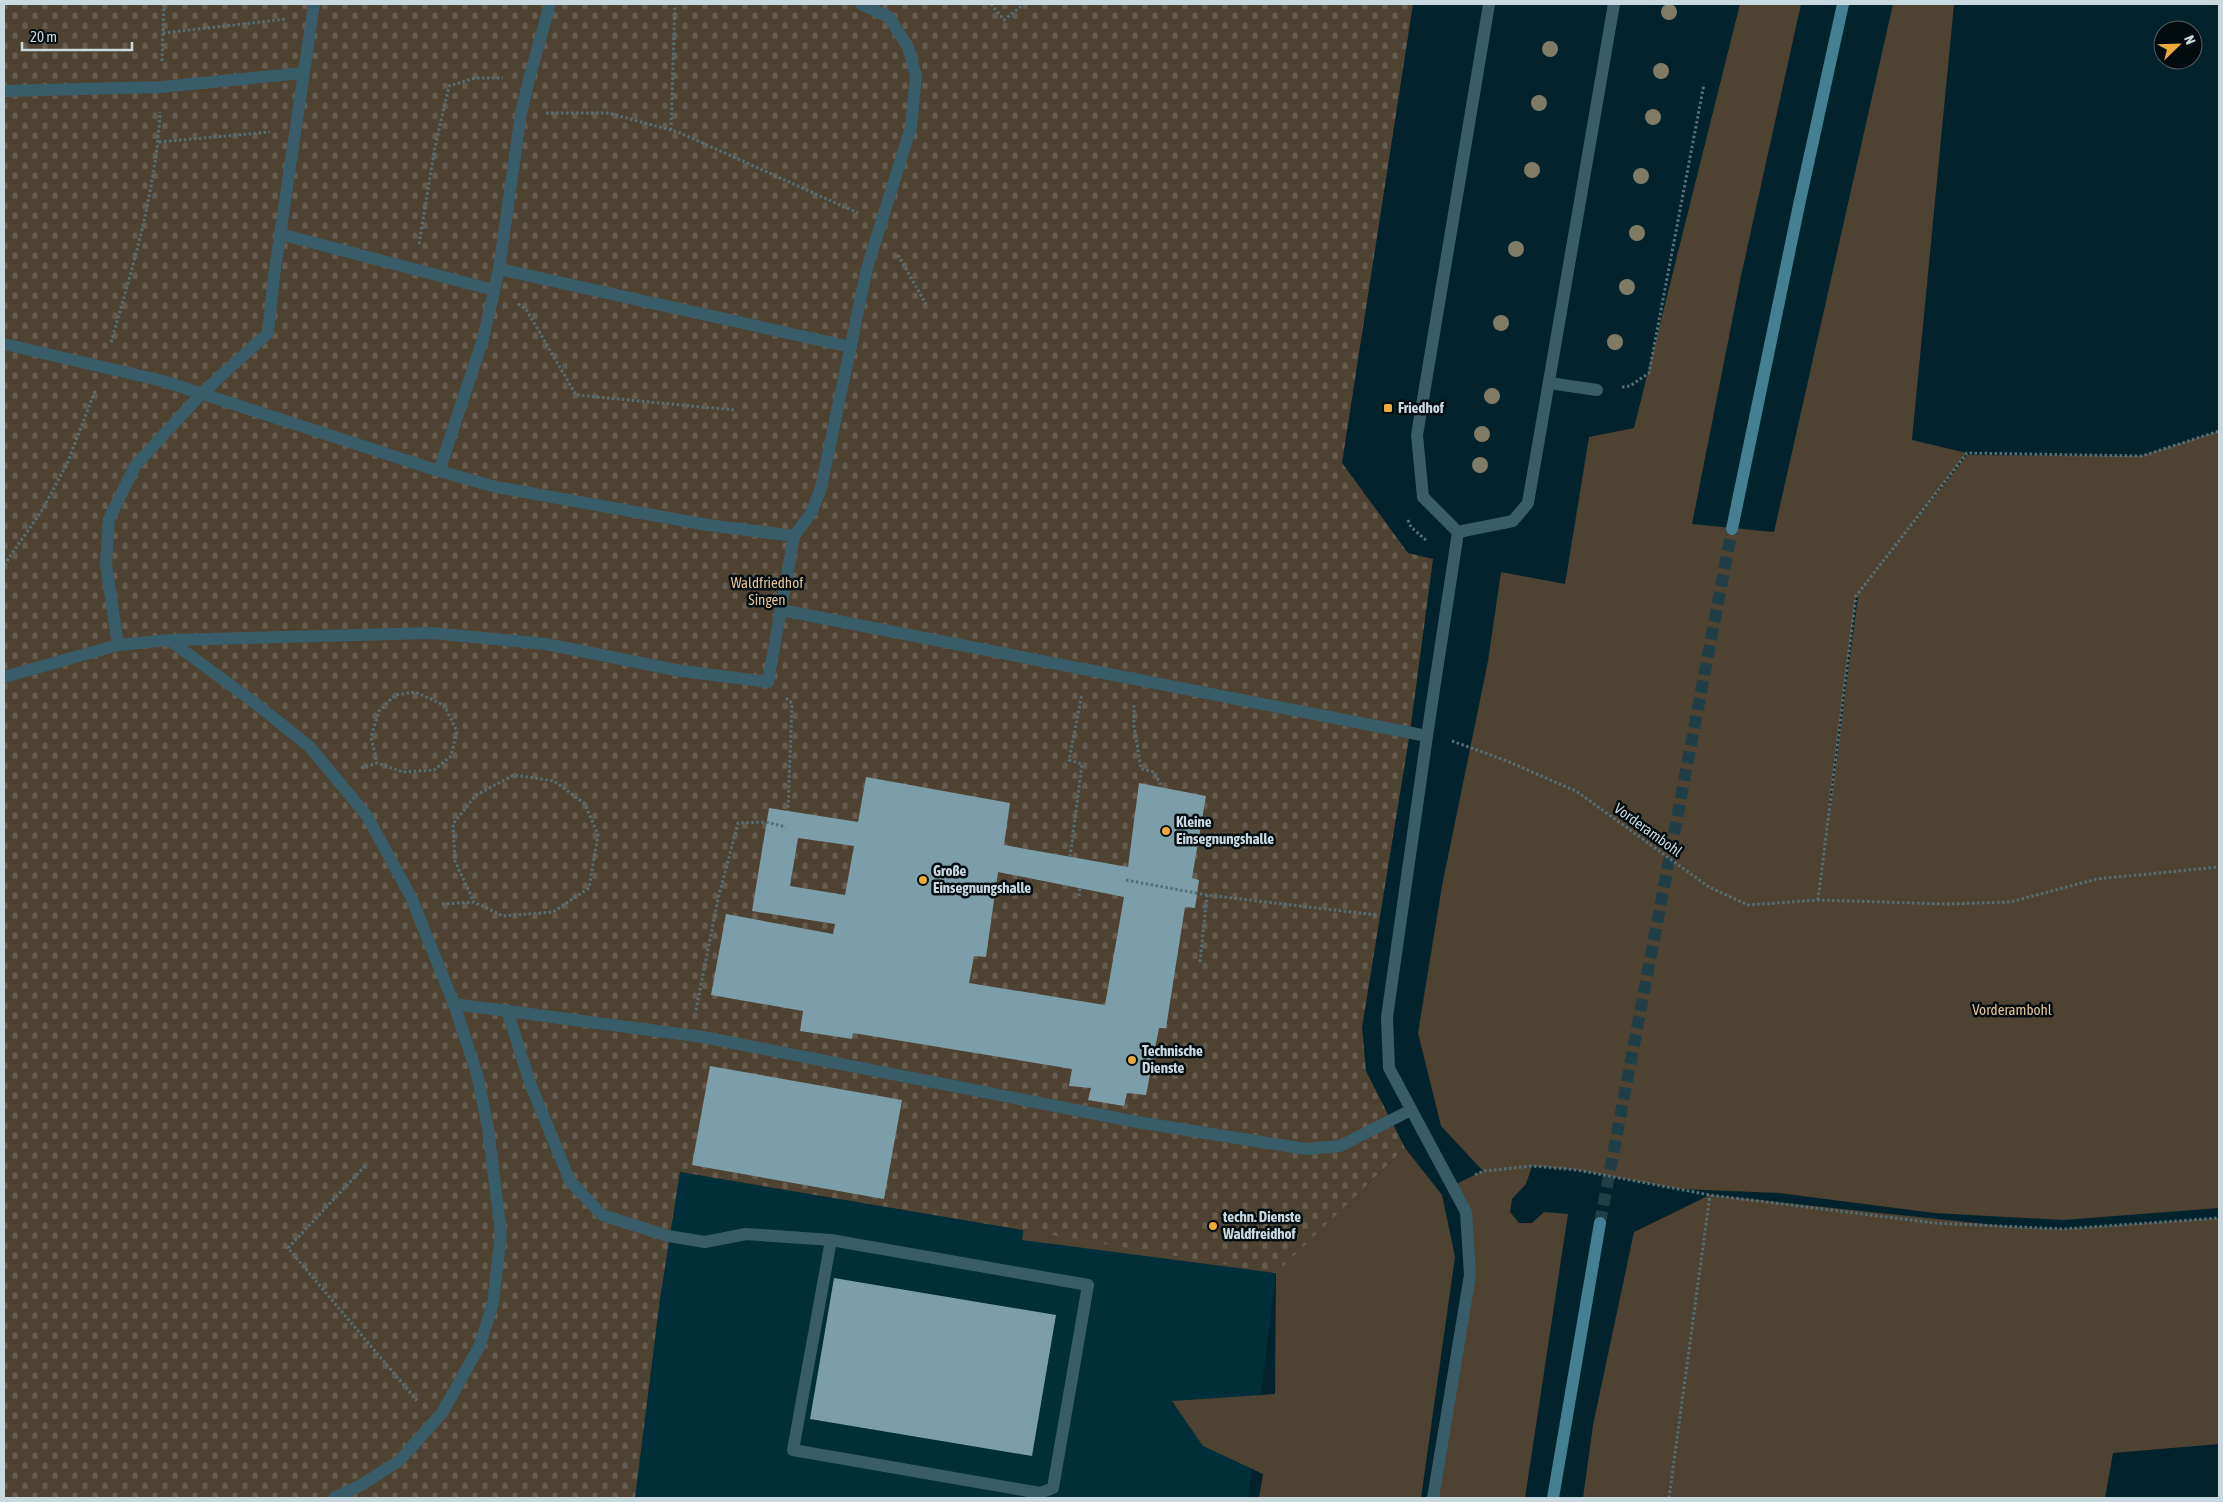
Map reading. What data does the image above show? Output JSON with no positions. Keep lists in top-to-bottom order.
{
  "streets": {
    "path": ["Vorderambohl"]
  },
  "parks": ["Waldfriedhof Singen", "Vorderambohl"],
  "places": {
    "transit": ["Friedhof"],
    "other": [
      "Kleine Einsegnungshalle",
      "Große Einsegnungshalle",
      "Technische Dienste",
      "techn. Dienste Waldfreidhof"
    ]
  },
  "scale_bar": "20 m",
  "north": "top right"
}
